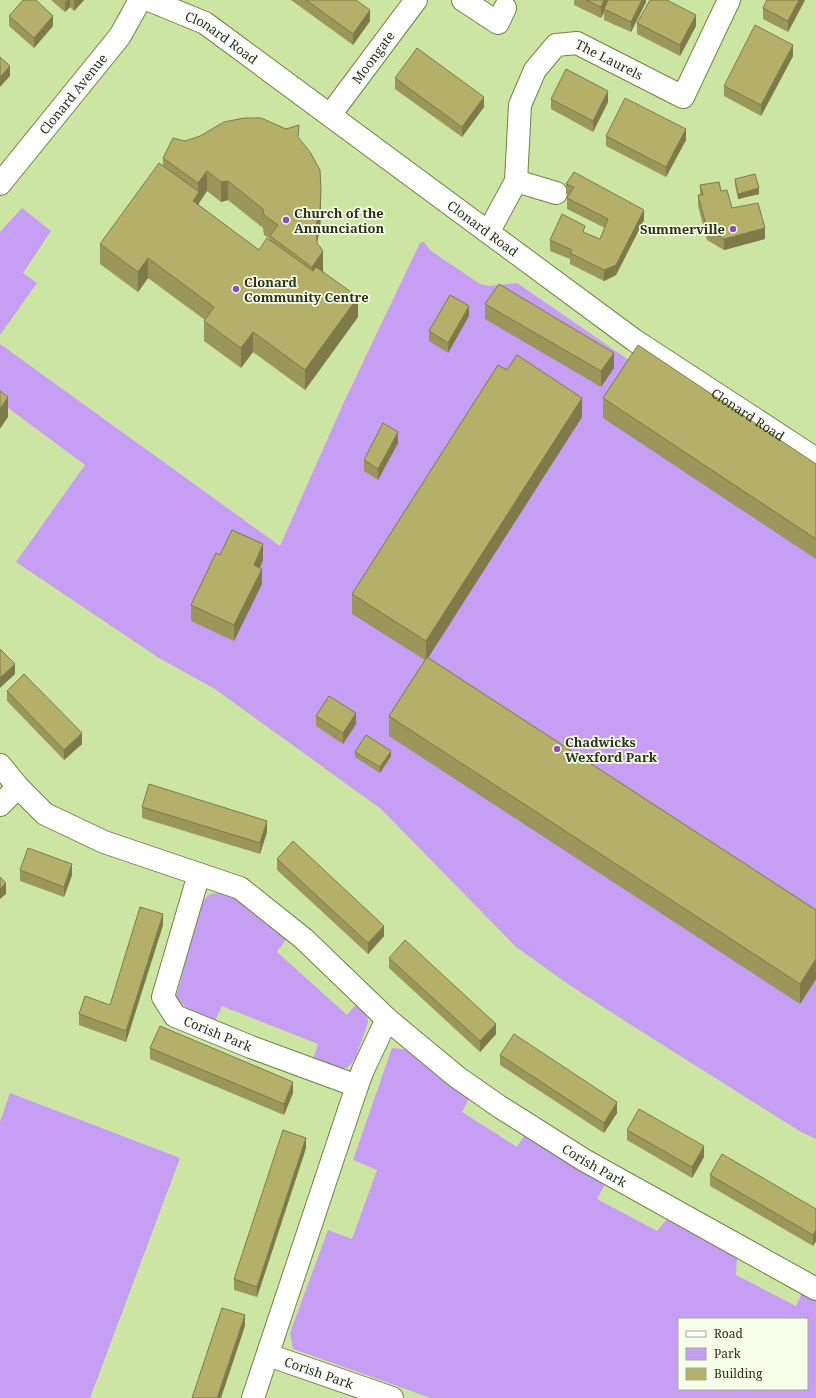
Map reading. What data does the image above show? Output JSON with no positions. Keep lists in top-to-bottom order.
{
  "streets": {
    "street": [
      "Clonard Road",
      "Moongate",
      "The Laurels",
      "Clonard Avenue",
      "Corish Park"
    ]
  },
  "crossings": [
    ["Clonard Road", "Moongate"],
    ["Clonard Road", "The Laurels"]
  ],
  "places": [
    "Church of the Annunciation",
    "Summerville",
    "Clonard Community Centre",
    "Chadwicks Wexford Park"
  ],
  "legend": ["Road", "Park", "Building"]
}
